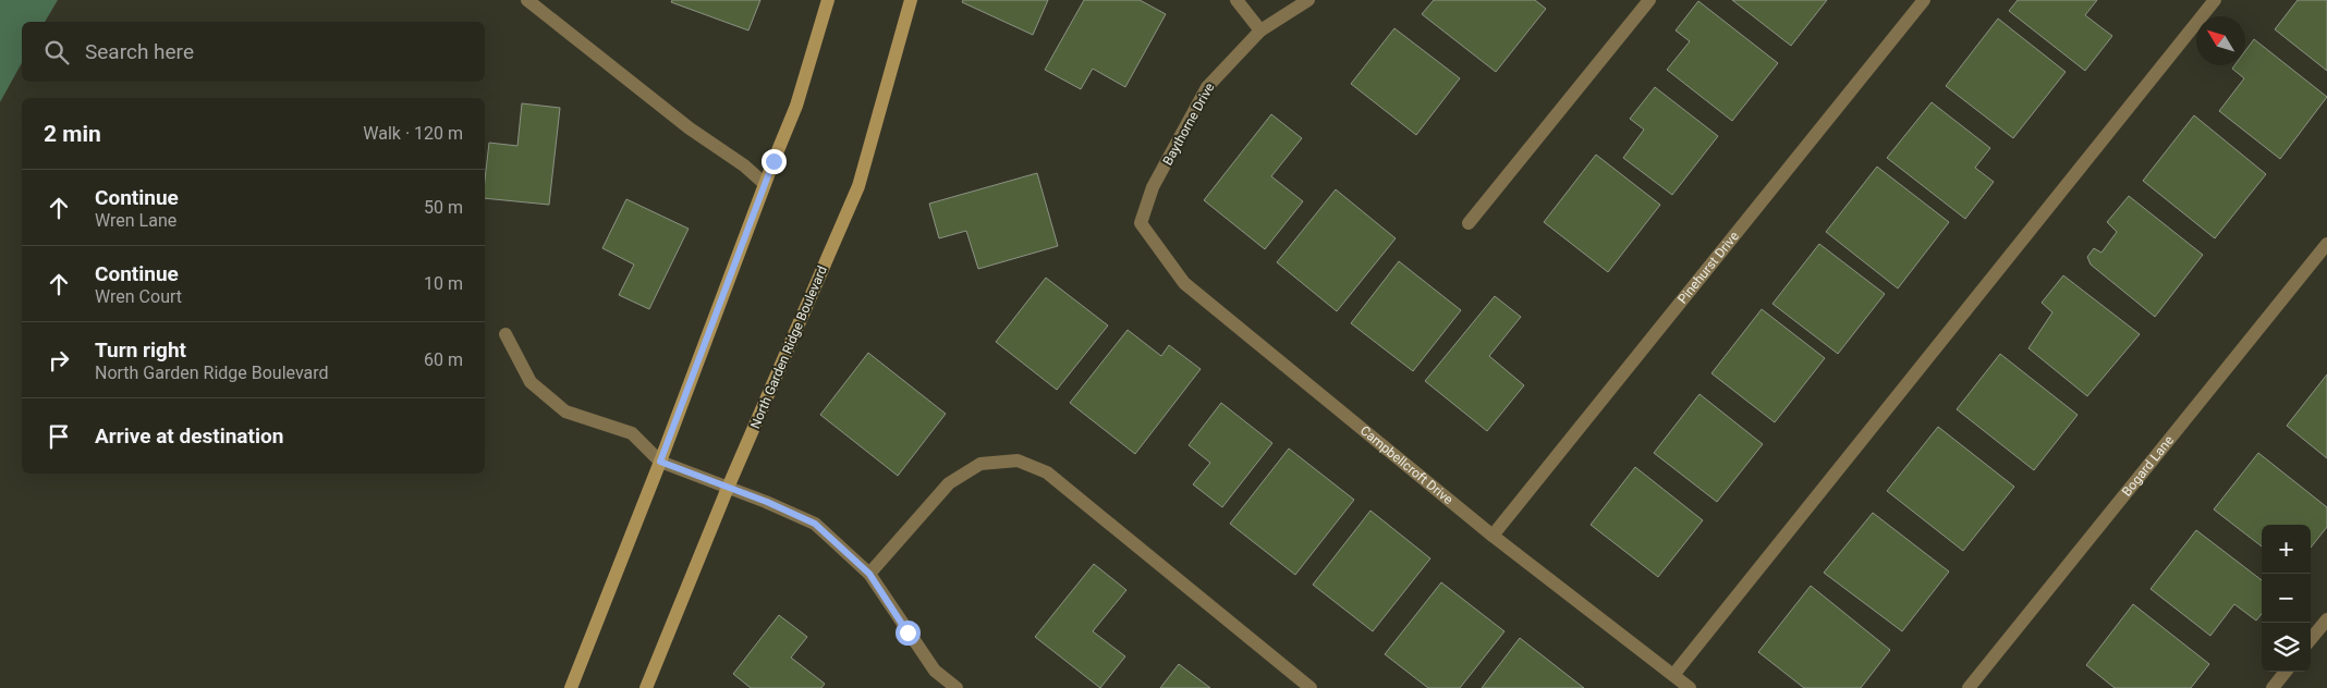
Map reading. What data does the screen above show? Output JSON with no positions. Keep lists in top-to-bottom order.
{
  "streets": {
    "main road": ["North Garden Ridge Boulevard"],
    "street": [
      "Baythorne Drive",
      "Pinehurst Drive",
      "Campbellcroft Drive",
      "Bogard Lane"
    ]
  },
  "crossings": [
    ["Baythorne Drive", "Campbellcroft Drive"],
    ["Pinehurst Drive", "Campbellcroft Drive"]
  ],
  "north": "top left",
  "page": {
    "search": "Search here",
    "heading": ["2 min", "Walk · 120 m"],
    "list": [
      ["Continue", "Wren Lane", "50 m"],
      ["Continue", "Wren Court", "10 m"],
      ["Turn right", "North Garden Ridge Boulevard", "60 m"],
      "Arrive at destination"
    ],
    "map_buttons": ["+", "−"]
  }
}
